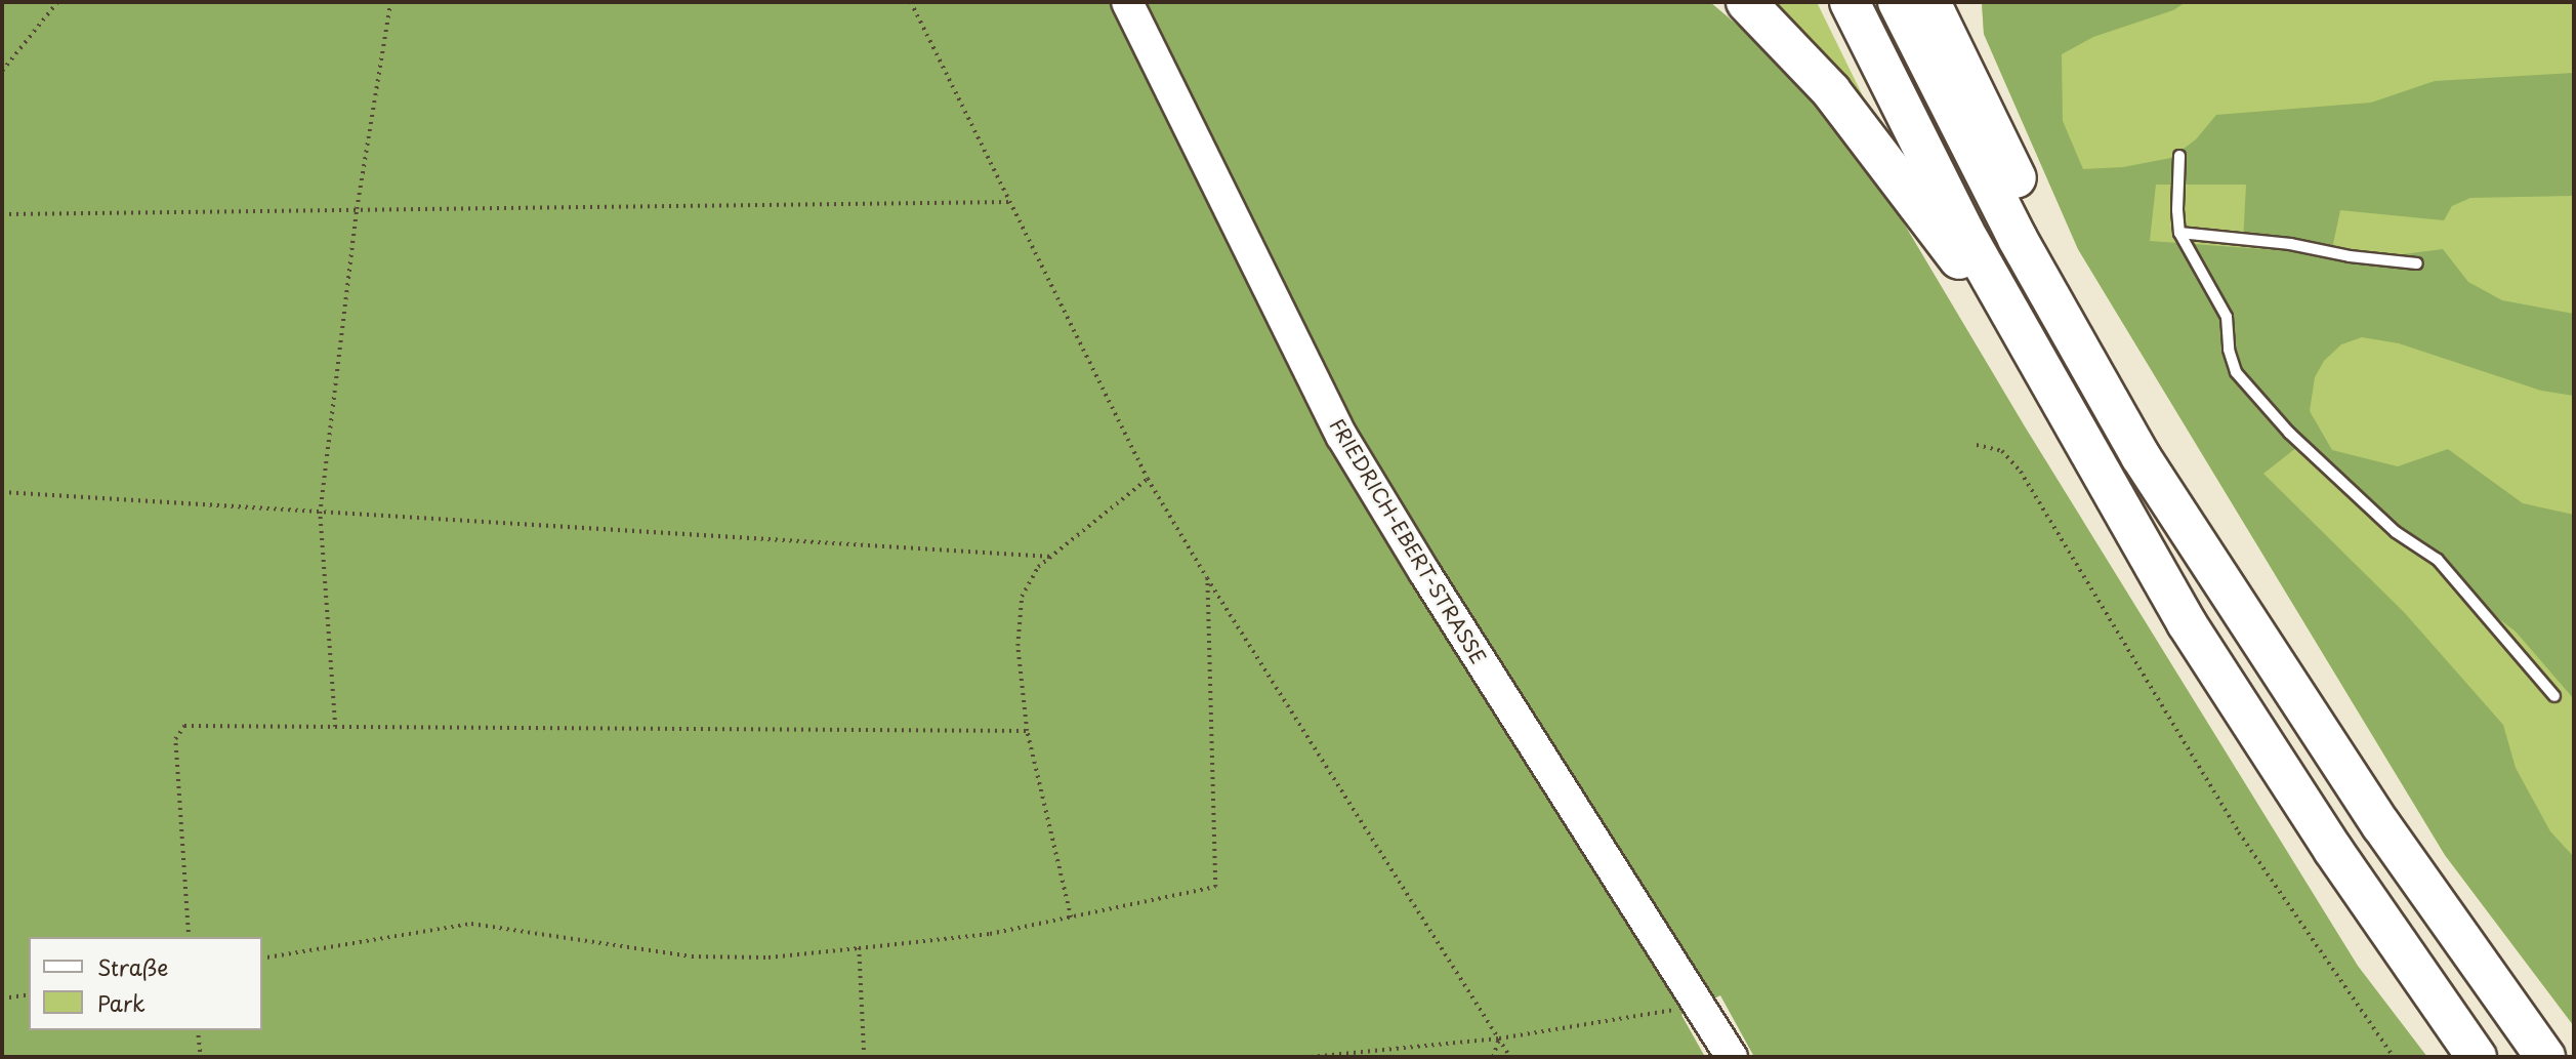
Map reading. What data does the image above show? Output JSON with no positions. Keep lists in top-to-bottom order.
{
  "streets": {
    "main road": ["FRIEDRICH-EBERT-STRASSE"]
  },
  "legend": ["Straße", "Park"]
}
